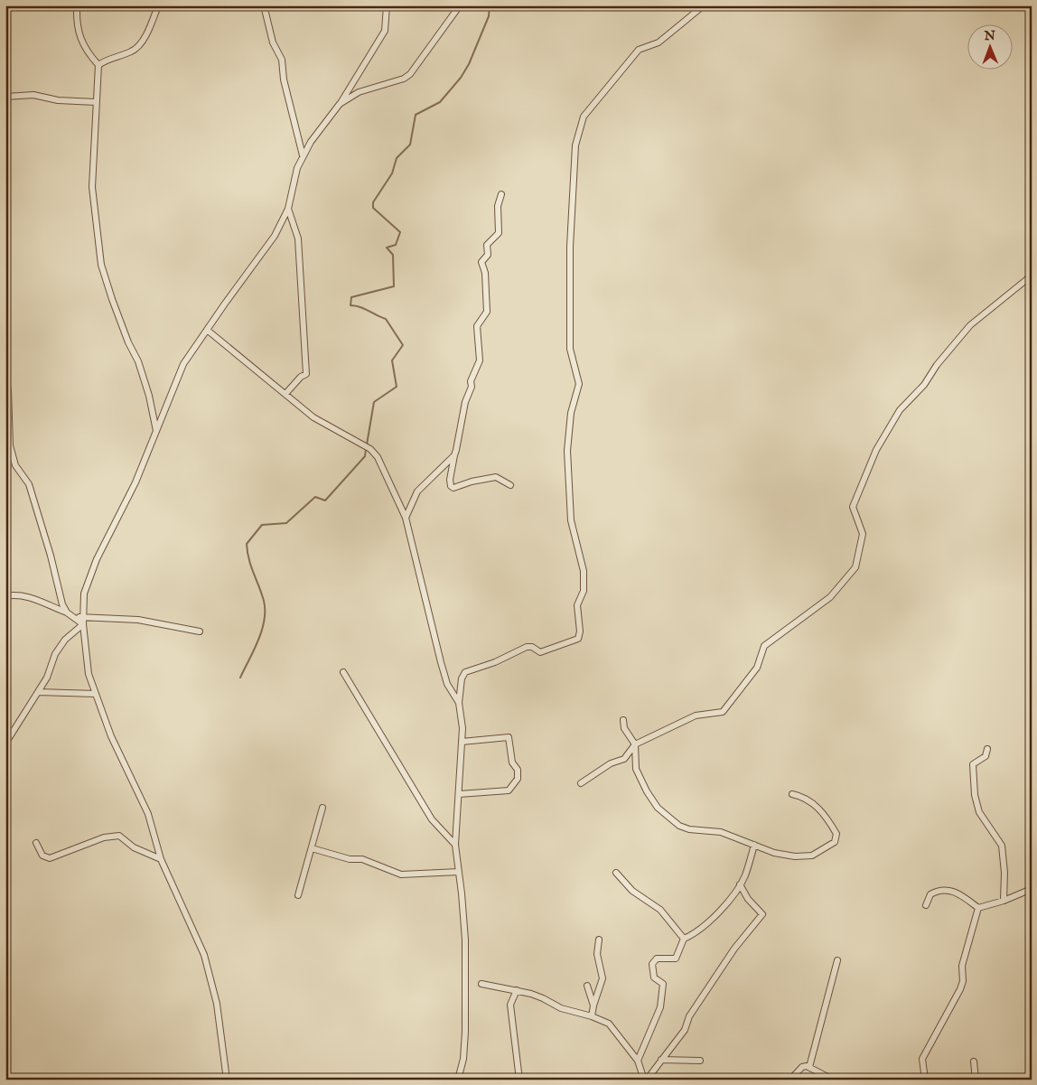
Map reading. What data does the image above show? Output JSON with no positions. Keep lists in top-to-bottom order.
{
  "north": "top"
}
